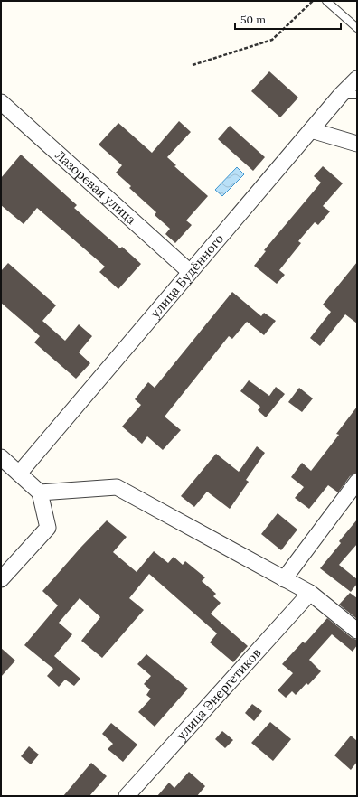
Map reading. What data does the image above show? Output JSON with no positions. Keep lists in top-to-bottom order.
{
  "streets": {
    "street": ["Лазоревая улица", "улица Будённого", "улица Энергетиков"]
  },
  "crossings": [
    ["Лазоревая улица", "улица Будённого"]
  ],
  "scale_bar": "50 m"
}
